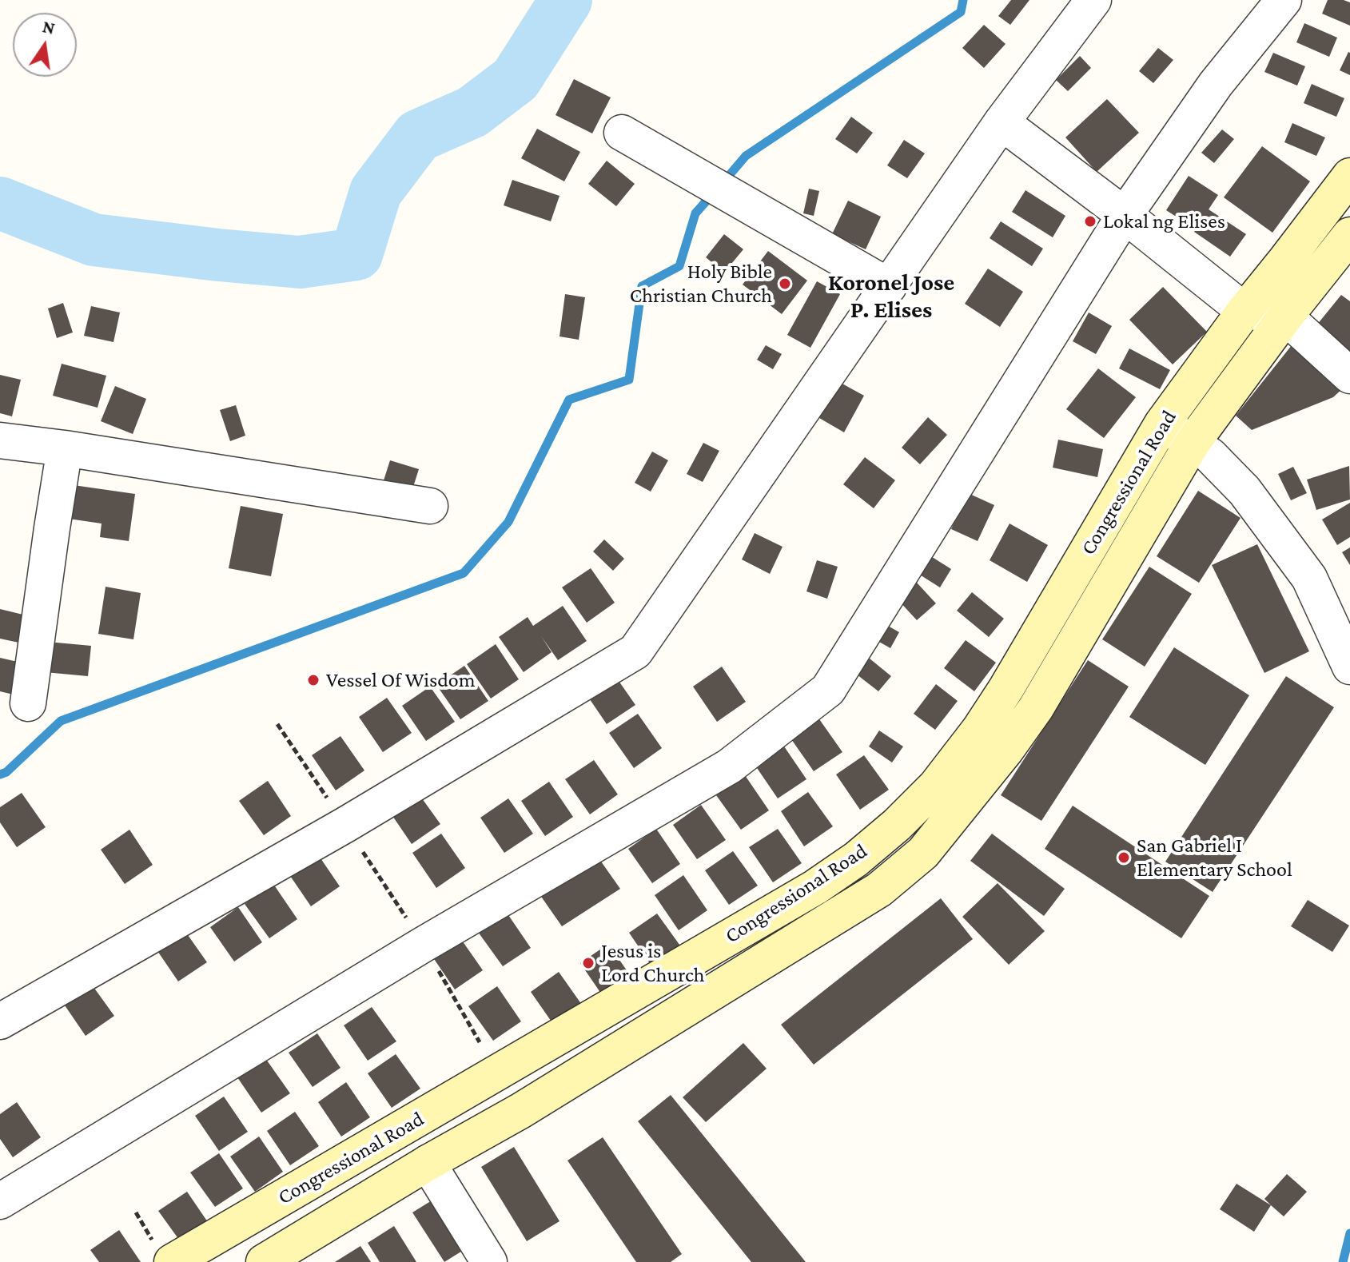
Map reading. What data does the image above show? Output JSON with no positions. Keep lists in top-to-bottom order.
{
  "streets": {
    "main road": ["Congressional Road"]
  },
  "districts": ["Koronel Jose P. Elises"],
  "places": [
    "Lokal ng Elises",
    "Holy Bible Christian Church",
    "Vessel Of Wisdom",
    "San Gabriel I Elementary School",
    "Jesus is Lord Church"
  ],
  "north": "top"
}
